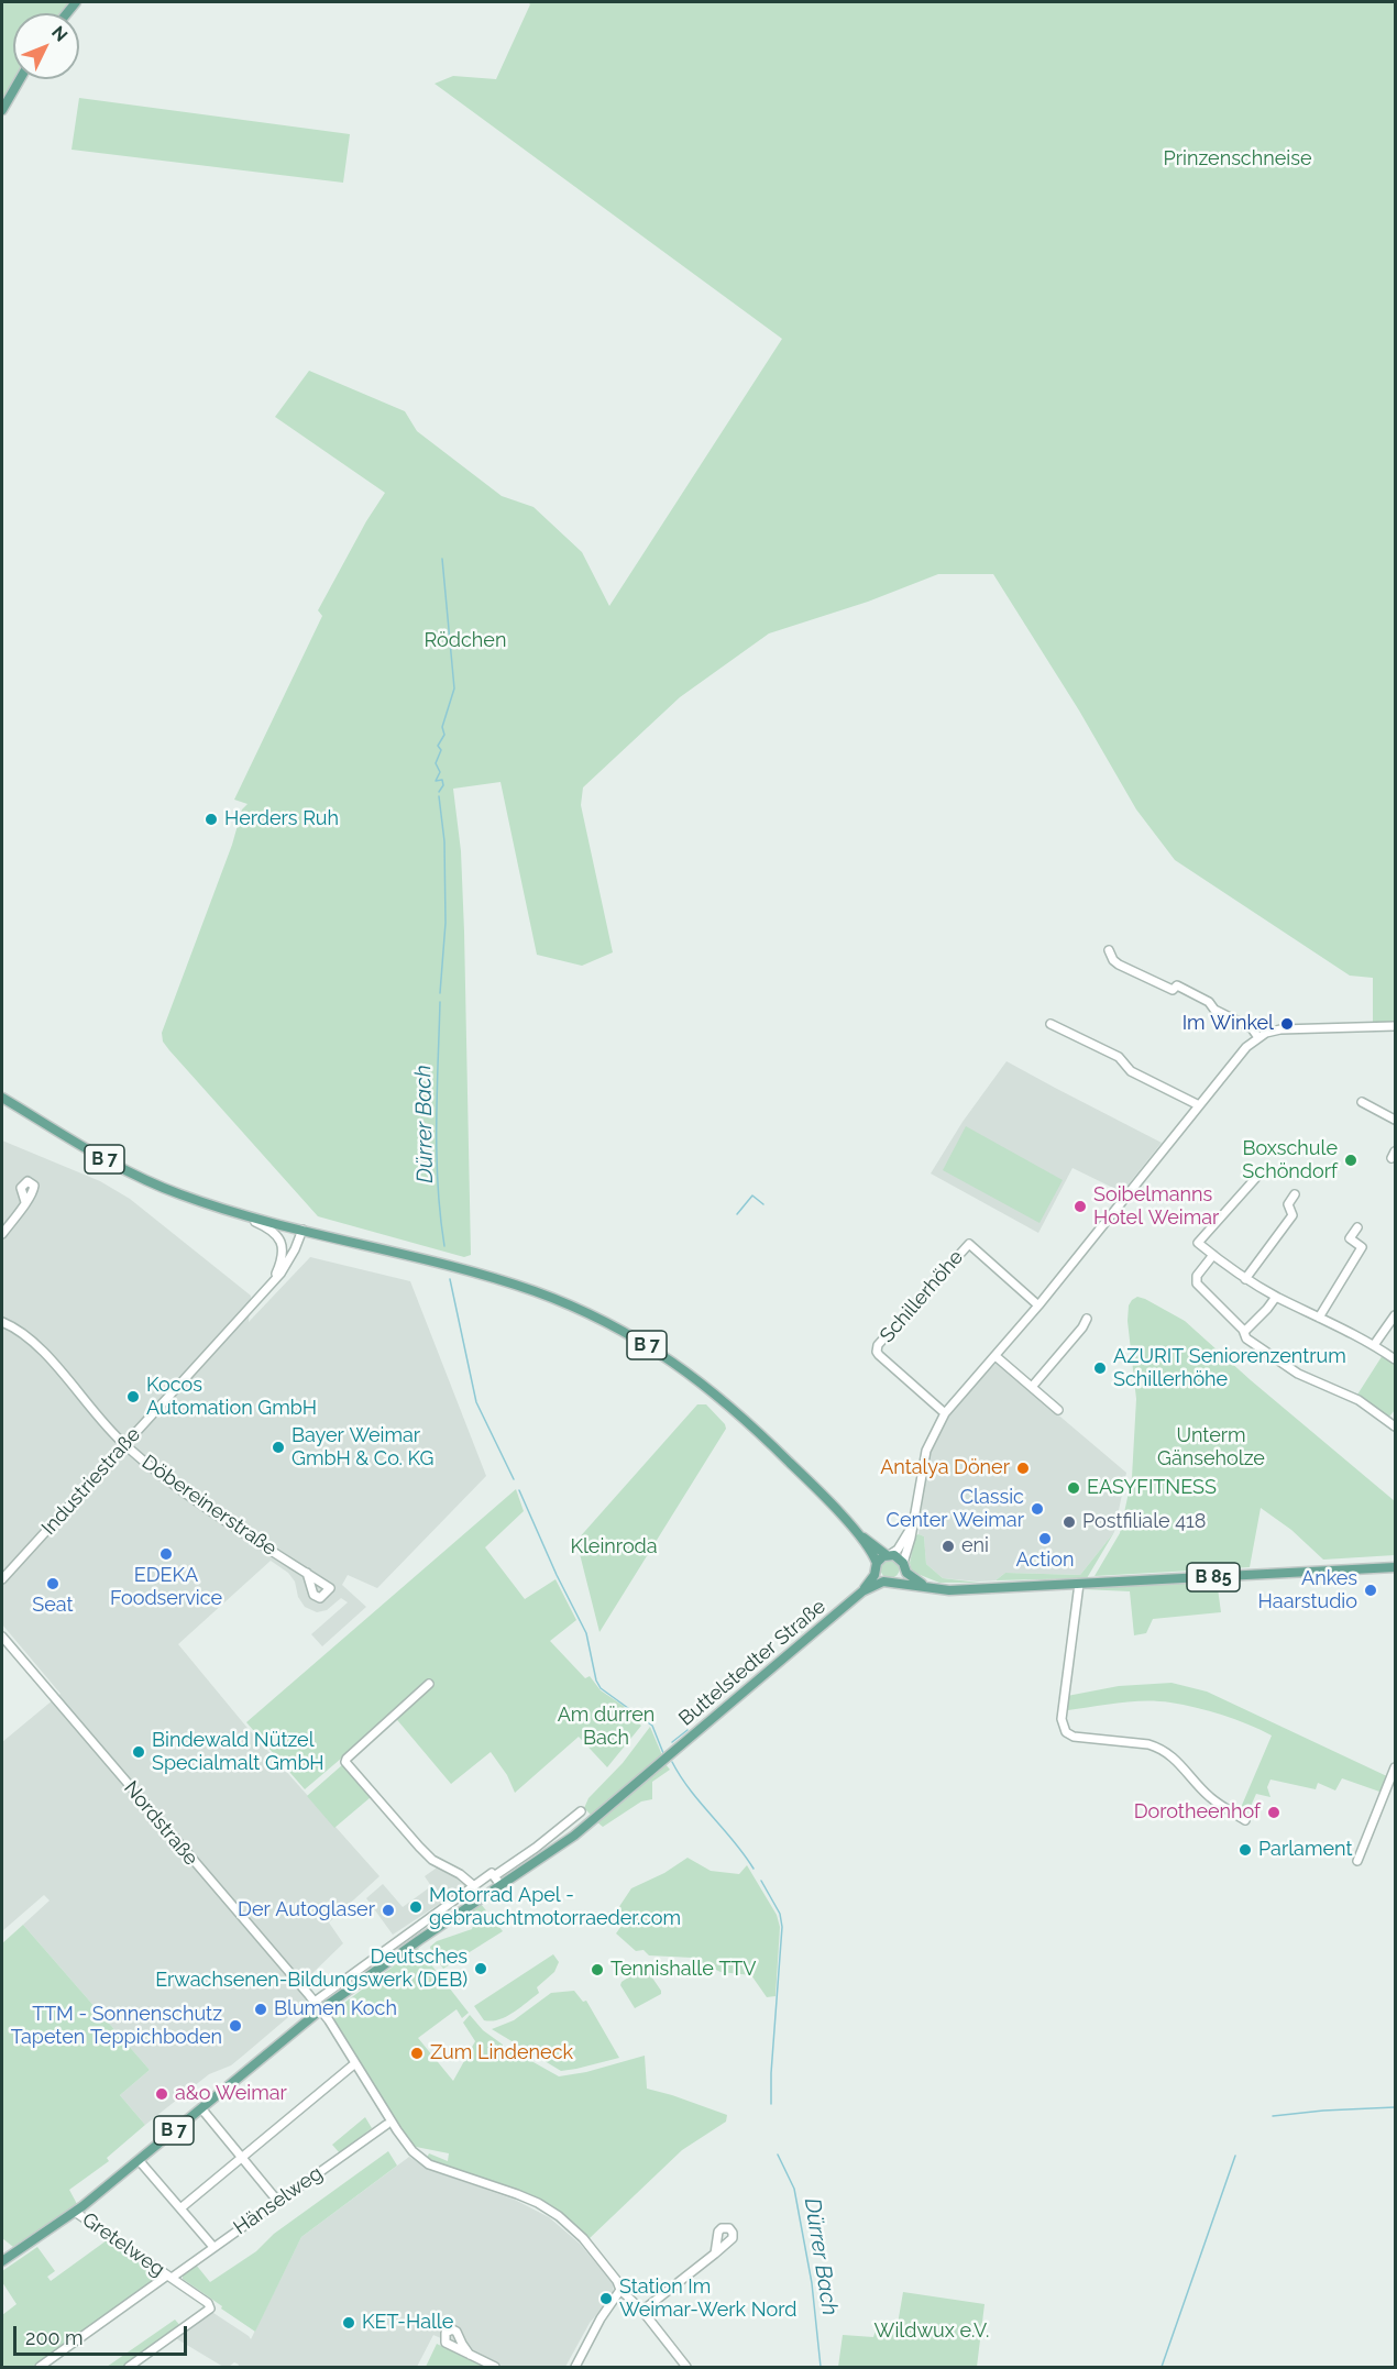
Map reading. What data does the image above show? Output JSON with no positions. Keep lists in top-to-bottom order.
{
  "streets": {
    "main road": ["B 7", "B 85", "Buttelstedter Straße"],
    "street": [
      "Schillerhöhe",
      "Industriestraße",
      "Döbereinerstraße",
      "Nordstraße",
      "Hänselweg",
      "Gretelweg"
    ]
  },
  "crossings": [
    ["B 7", "Industriestraße"],
    ["B 7", "B 85"],
    ["B 7", "Buttelstedter Straße"],
    ["Industriestraße", "Döbereinerstraße"],
    ["Buttelstedter Straße", "Nordstraße"],
    ["Buttelstedter Straße", "Gretelweg"],
    ["Hänselweg", "Gretelweg"]
  ],
  "water": ["Dürrer Bach"],
  "parks": [
    "Prinzenschneise",
    "Rödchen",
    "Unterm Gänseholze",
    "Kleinroda",
    "Am dürren Bach",
    "Wildwux e.V."
  ],
  "places": [
    "Herders Ruh",
    "Im Winkel",
    "Boxschule Schöndorf",
    "Soibelmanns Hotel Weimar",
    "AZURIT Seniorenzentrum Schillerhöhe",
    "Kocos Automation GmbH",
    "Bayer Weimar GmbH & Co. KG",
    "Antalya Döner",
    "EASYFITNESS",
    "Classic Center Weimar",
    "Postfiliale 418",
    "Action",
    "eni",
    "EDEKA Foodservice",
    "Seat",
    "Ankes Haarstudio",
    "Bindewald Nützel Specialmalt GmbH",
    "Dorotheenhof",
    "Parlament",
    "Motorrad Apel - gebrauchtmotorraeder.com",
    "Der Autoglaser",
    "Deutsches Erwachsenen-Bildungswerk (DEB)",
    "Tennishalle TTV",
    "Blumen Koch",
    "TTM - Sonnenschutz Tapeten Teppichboden",
    "Zum Lindeneck",
    "a&o Weimar",
    "Station Im Weimar-Werk Nord",
    "KET-Halle"
  ],
  "scale_bar": "200 m",
  "north": "top right"
}
